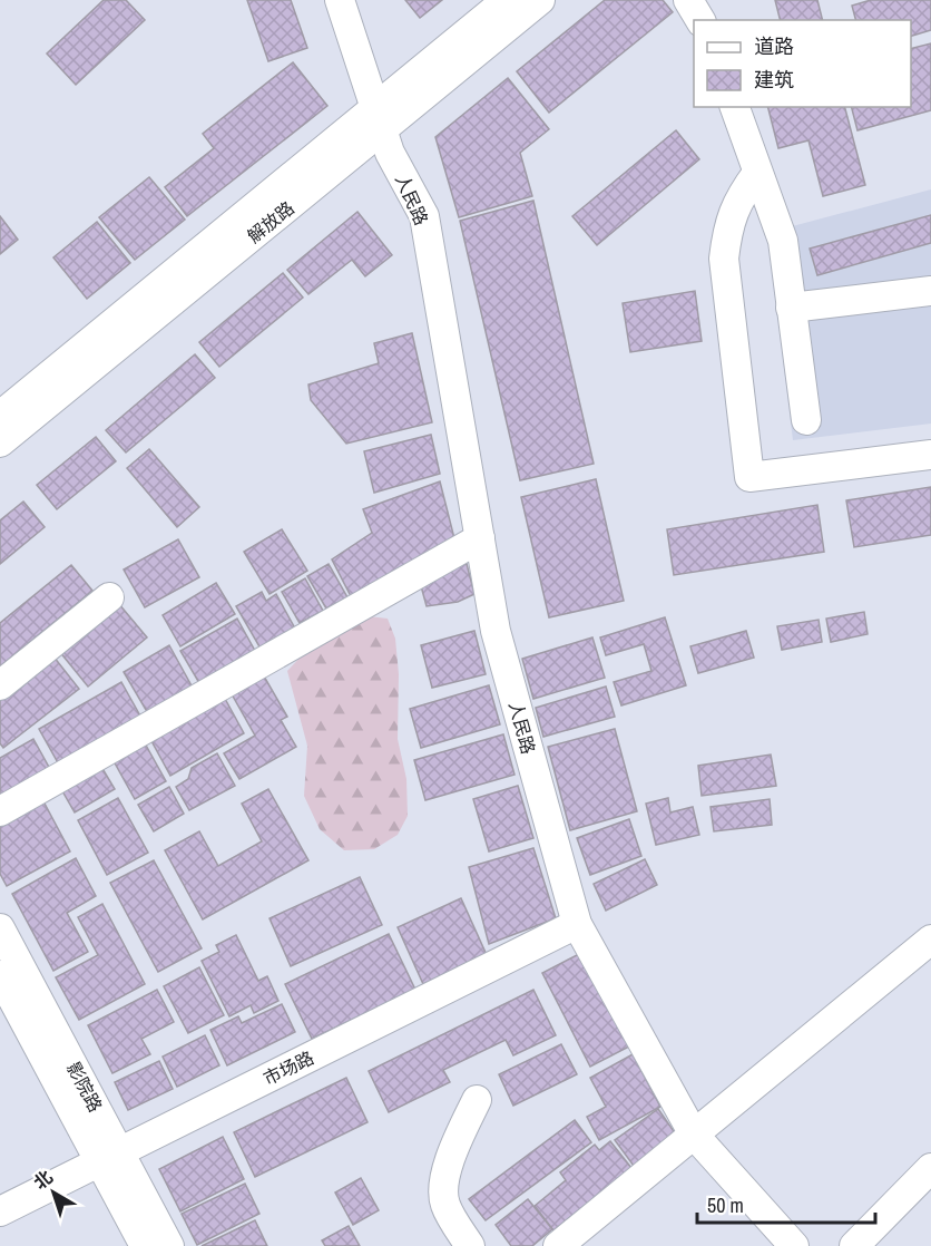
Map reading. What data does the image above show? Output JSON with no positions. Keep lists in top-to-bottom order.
{
  "streets": {
    "street": ["人民路", "解放路", "市场路"]
  },
  "crossings": [
    ["人民路", "解放路"],
    ["人民路", "市场路"]
  ],
  "legend": ["道路", "建筑"],
  "scale_bar": "50 m",
  "north": "top left"
}
